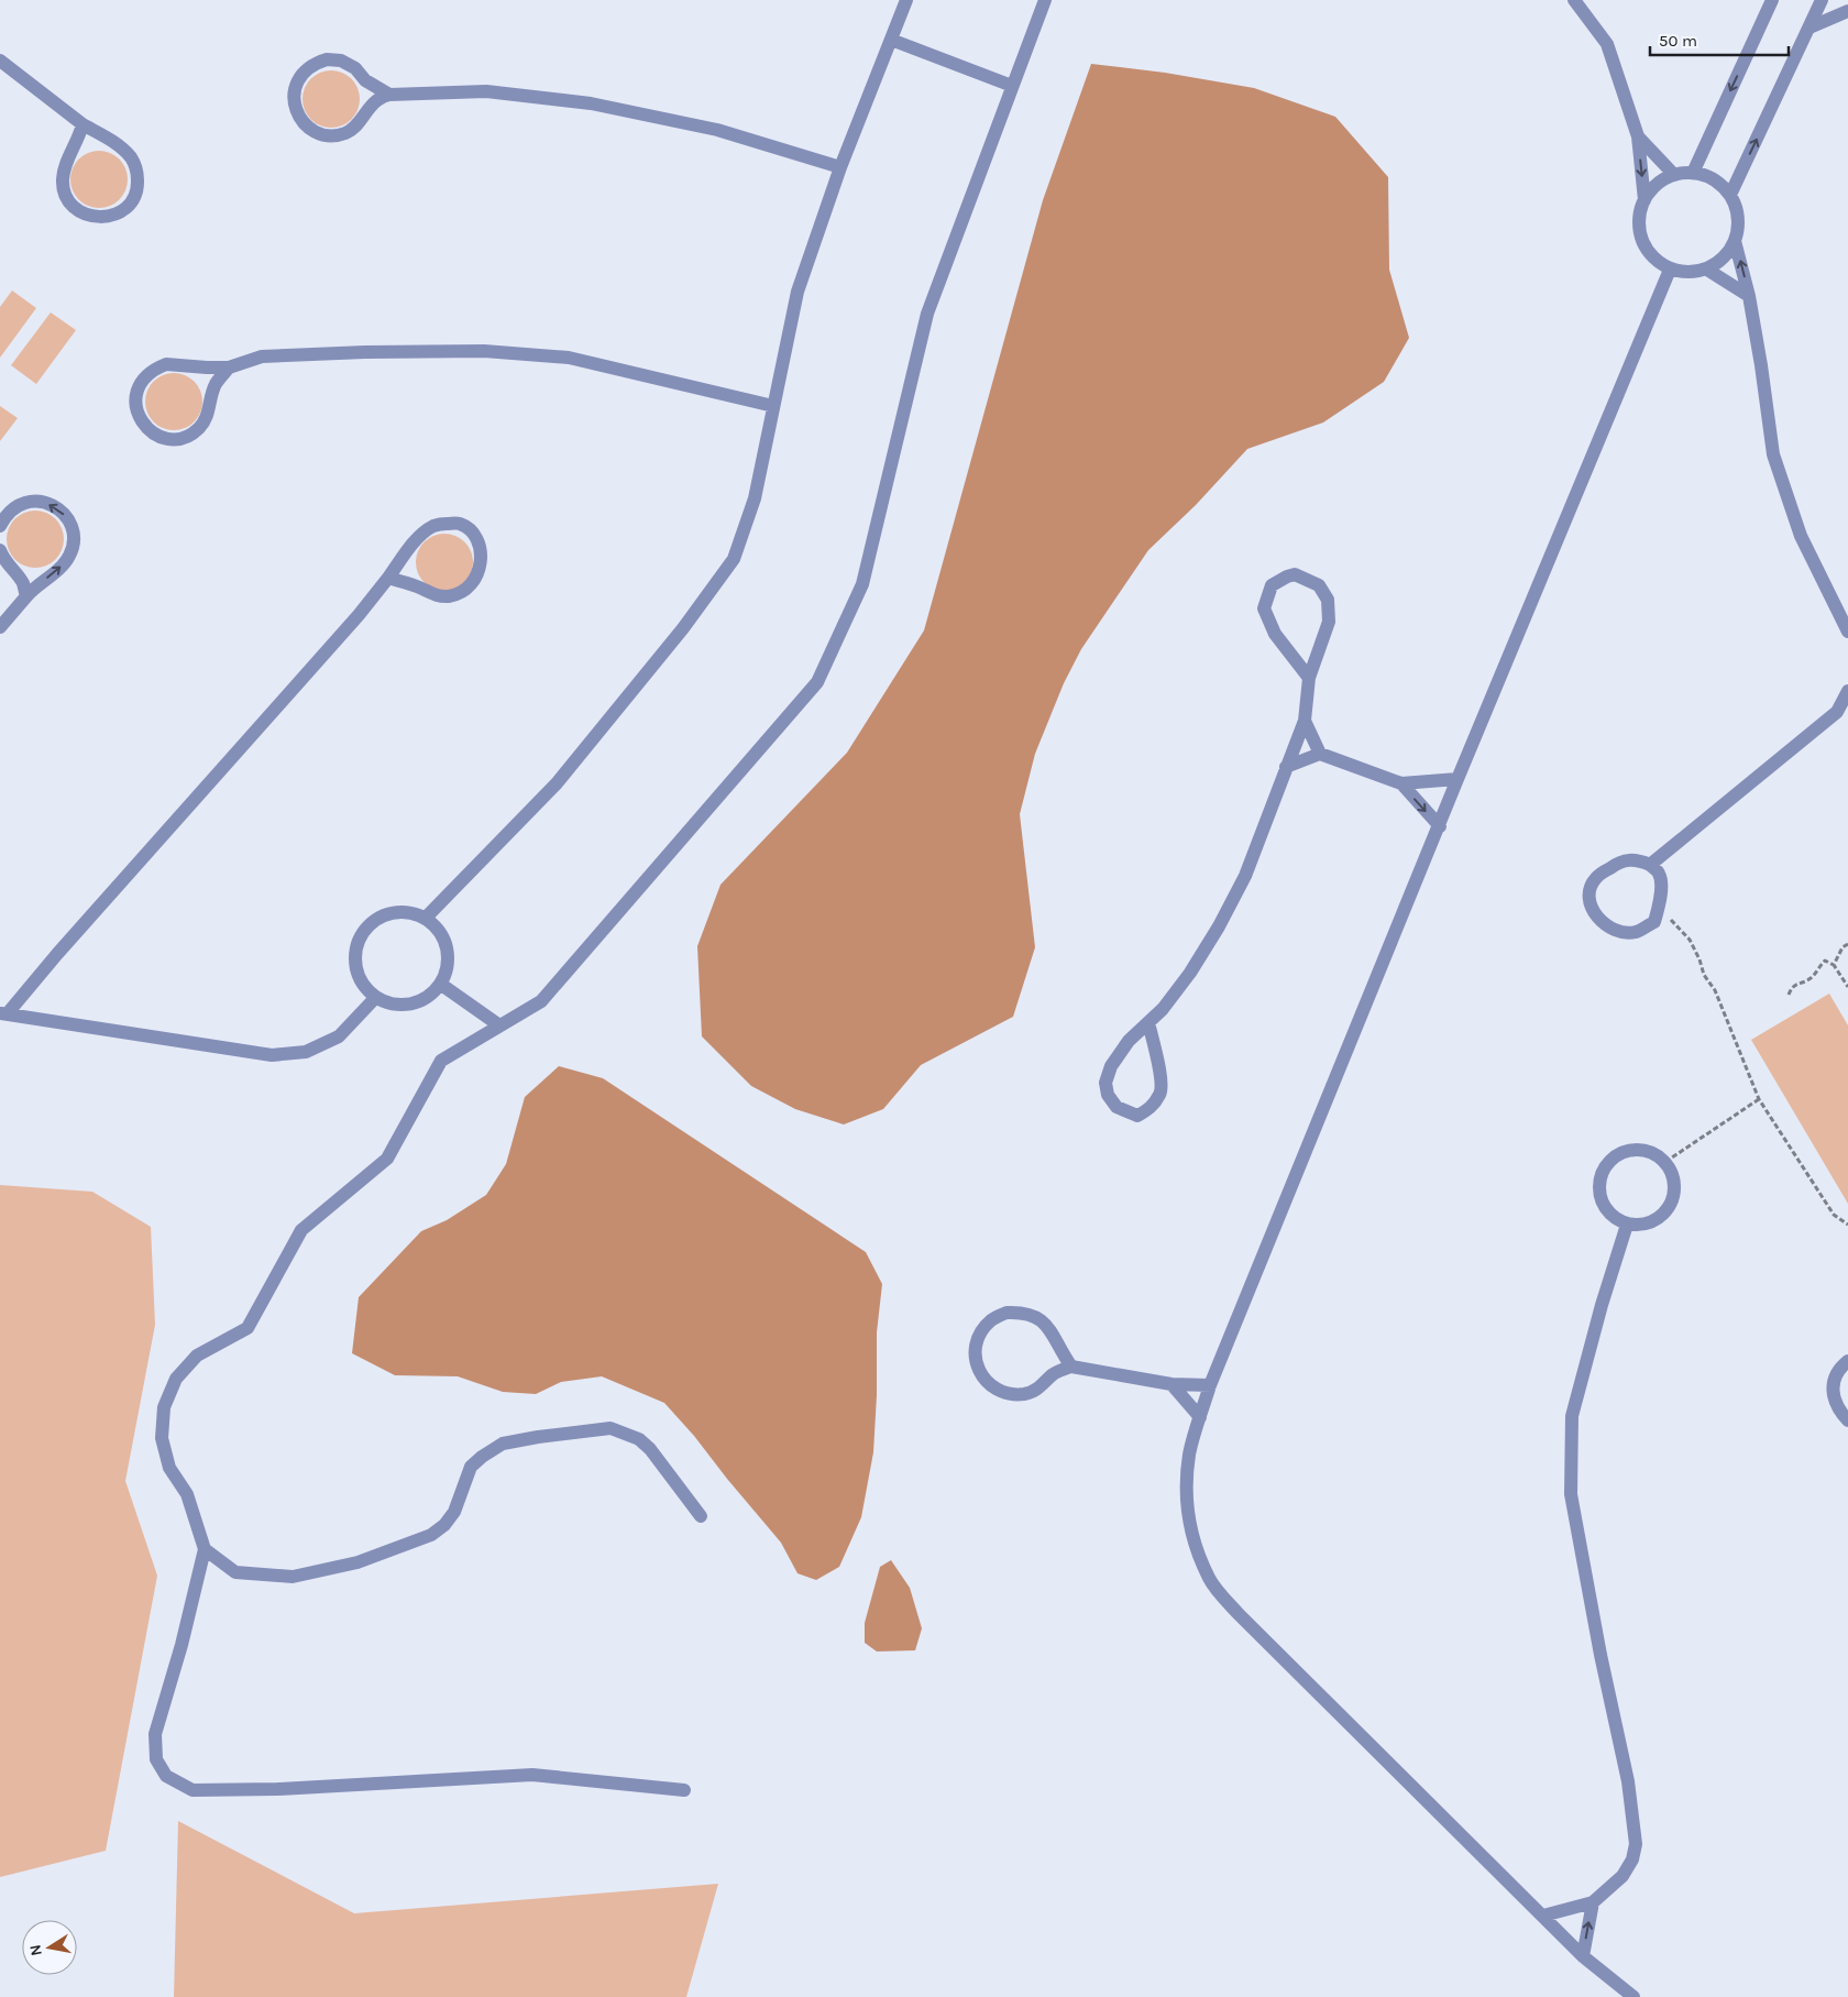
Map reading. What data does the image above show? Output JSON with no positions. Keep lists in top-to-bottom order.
{
  "scale_bar": "50 m",
  "north": "left"
}
